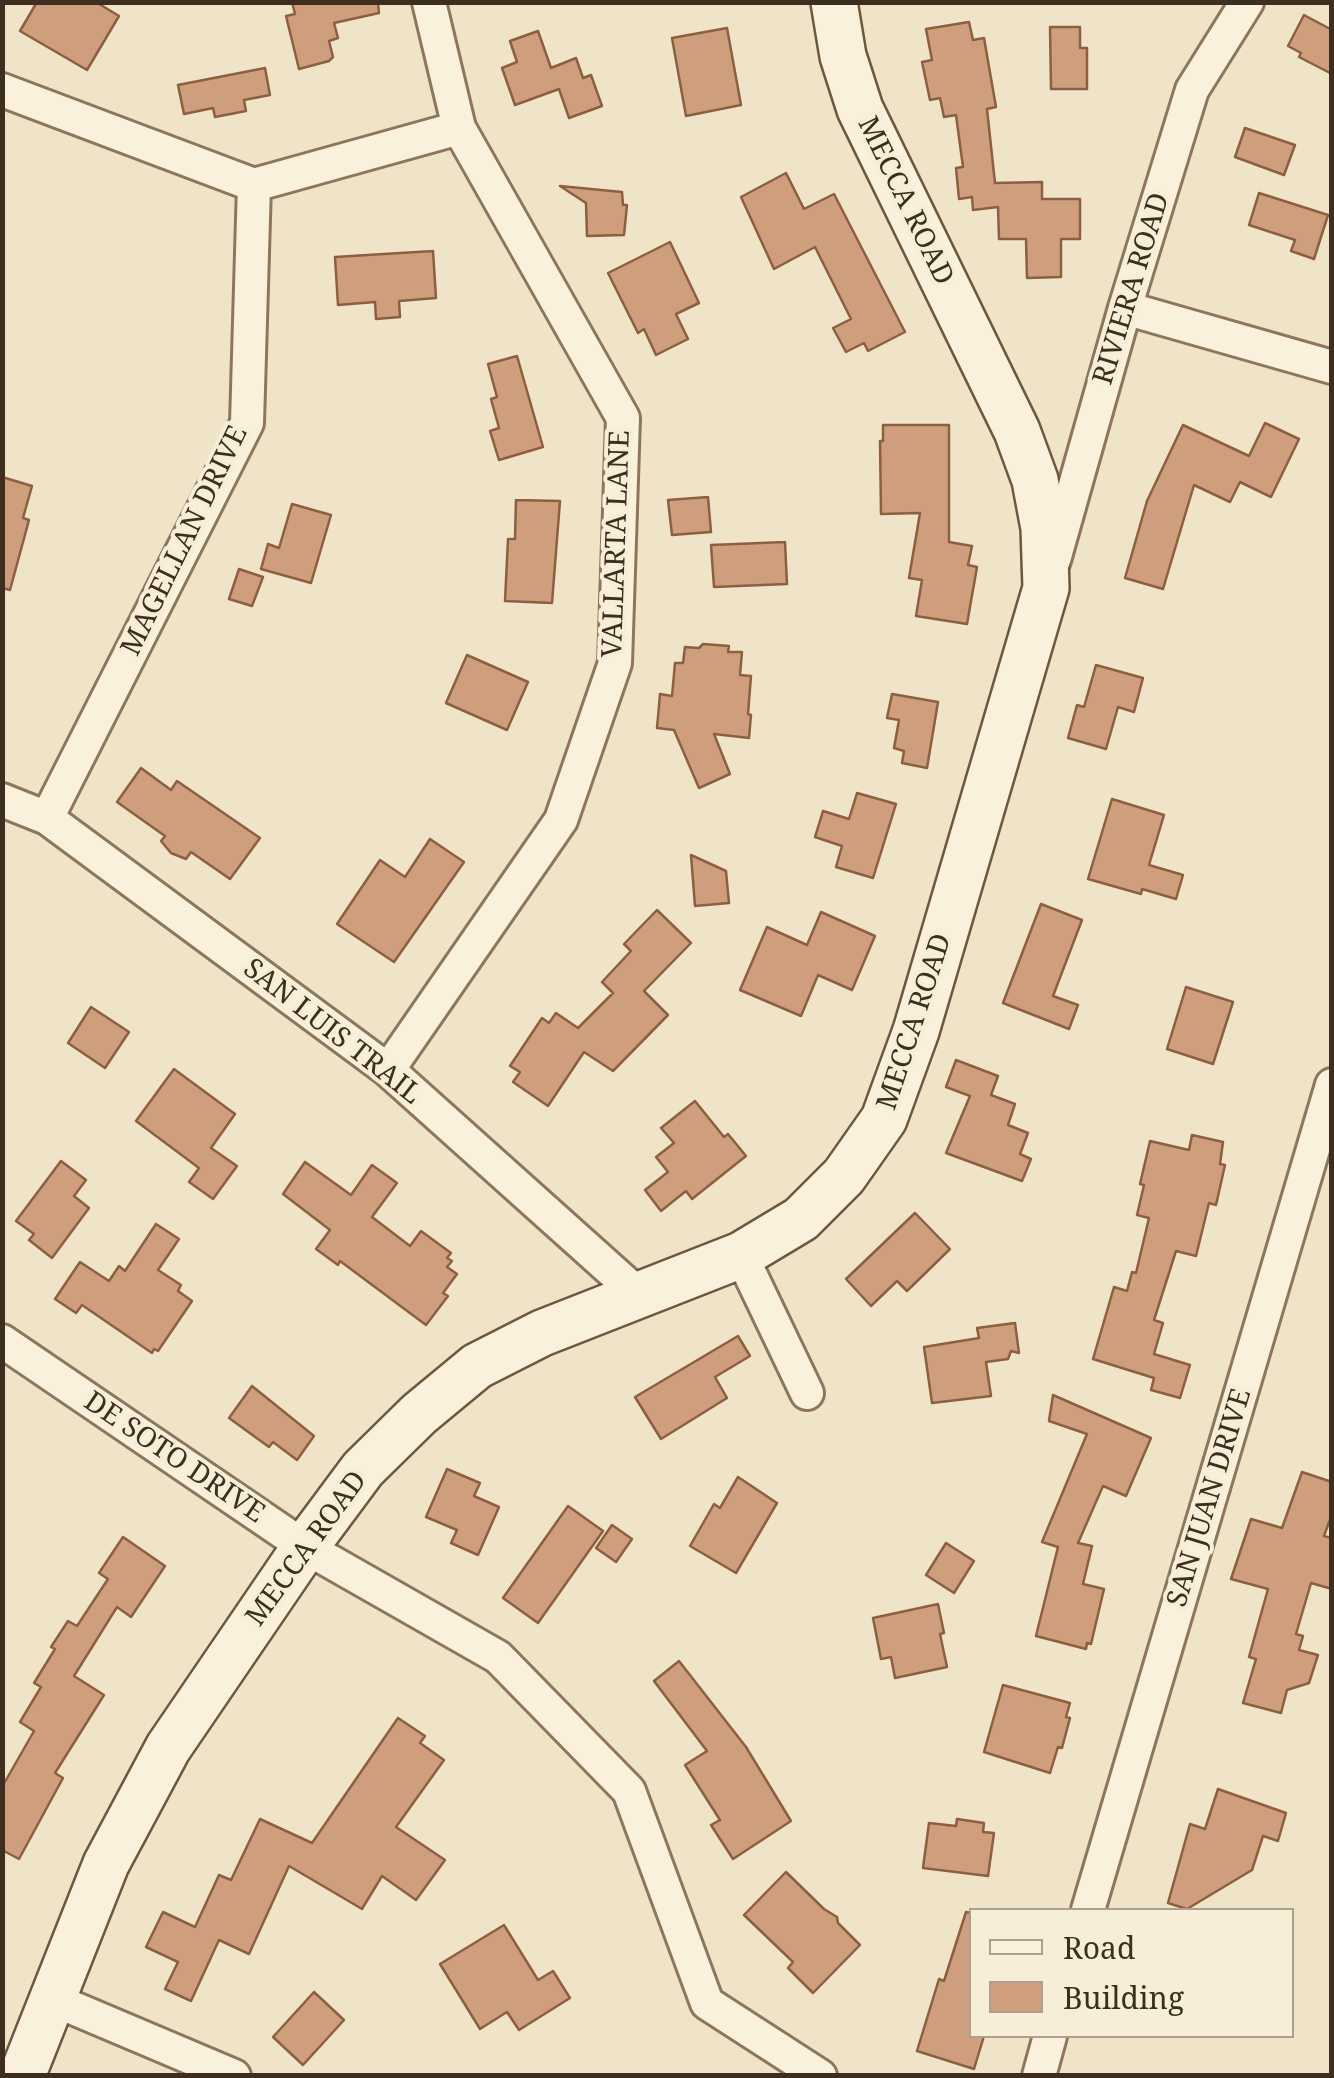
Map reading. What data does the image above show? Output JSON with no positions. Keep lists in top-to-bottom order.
{
  "streets": {
    "street": [
      "MECCA ROAD",
      "RIVIERA ROAD",
      "MAGELLAN DRIVE",
      "VALLARTA LANE",
      "SAN LUIS TRAIL",
      "DE SOTO DRIVE",
      "SAN JUAN DRIVE"
    ]
  },
  "crossings": [
    ["MECCA ROAD", "RIVIERA ROAD"],
    ["MECCA ROAD", "SAN LUIS TRAIL"],
    ["MECCA ROAD", "DE SOTO DRIVE"],
    ["MAGELLAN DRIVE", "SAN LUIS TRAIL"],
    ["VALLARTA LANE", "SAN LUIS TRAIL"]
  ],
  "legend": ["Road", "Building"]
}
